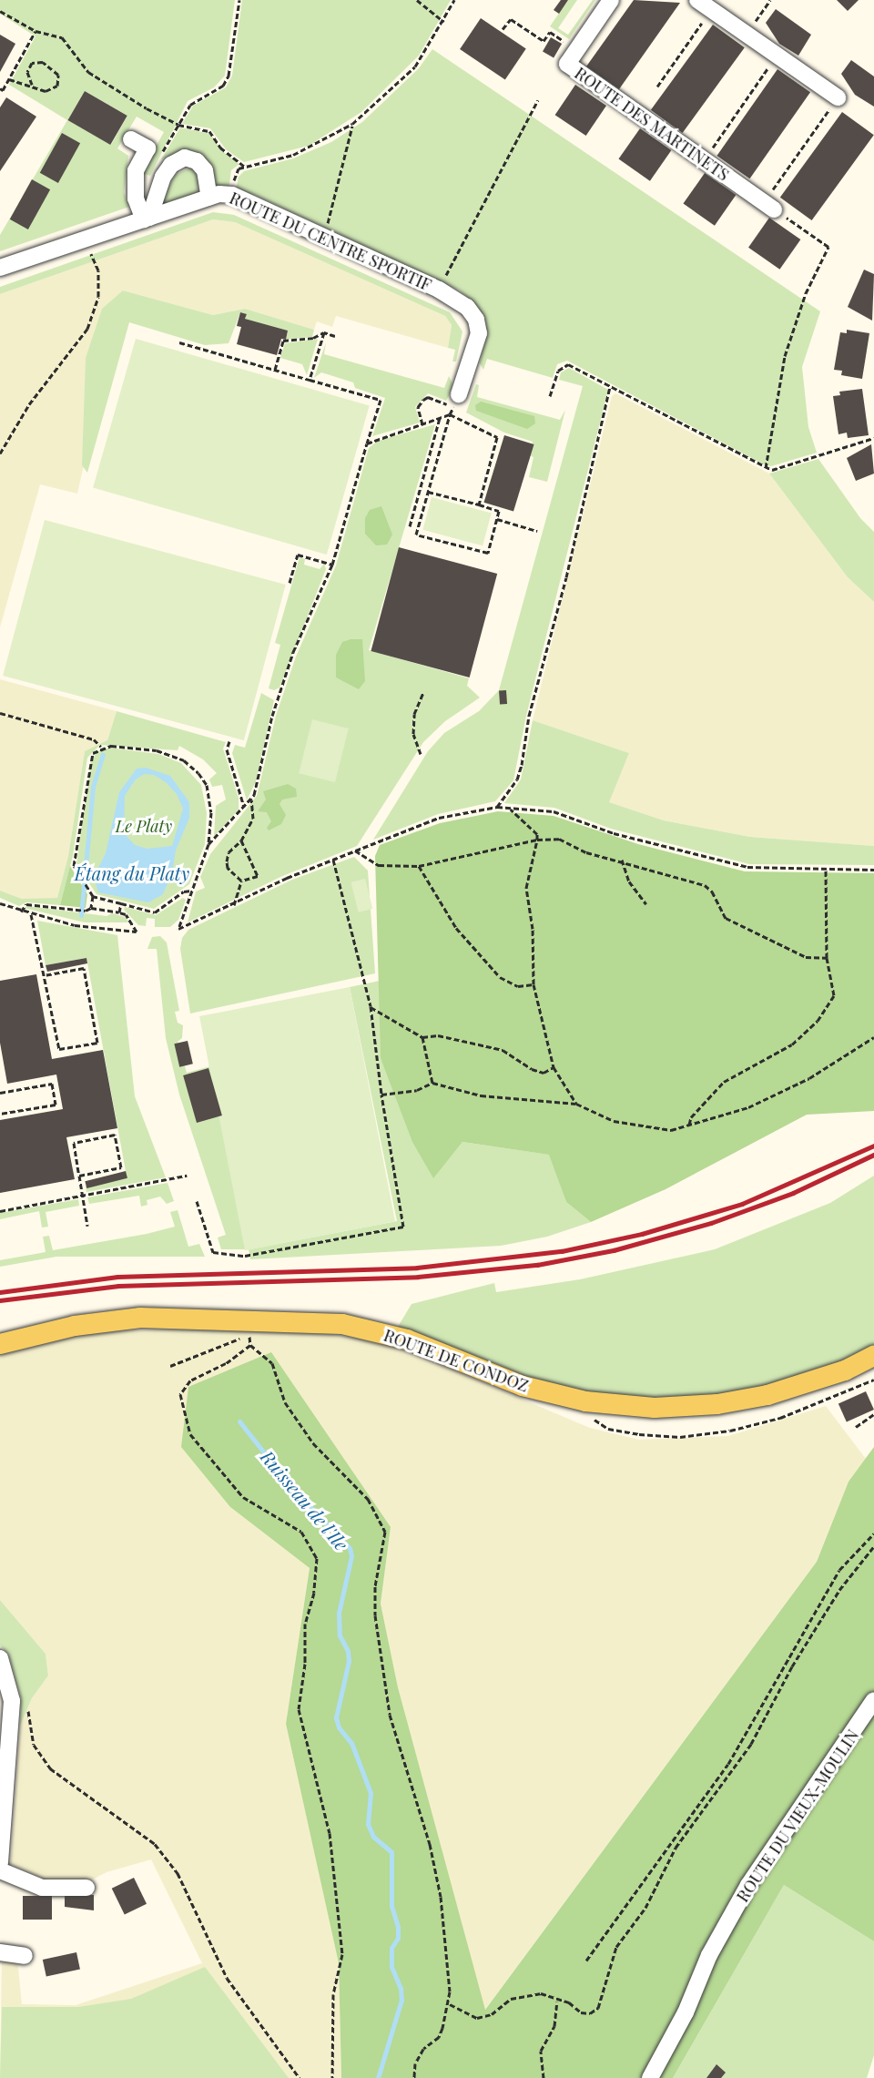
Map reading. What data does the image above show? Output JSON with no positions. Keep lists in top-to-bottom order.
{
  "streets": {
    "main road": ["ROUTE DE CONDOZ"],
    "street": ["ROUTE DES MARTINETS", "ROUTE DU CENTRE SPORTIF", "ROUTE DU VIEUX-MOULIN"]
  },
  "water": ["Étang du Platy", "Ruisseau de l'Ile"],
  "parks": ["Le Platy"]
}
